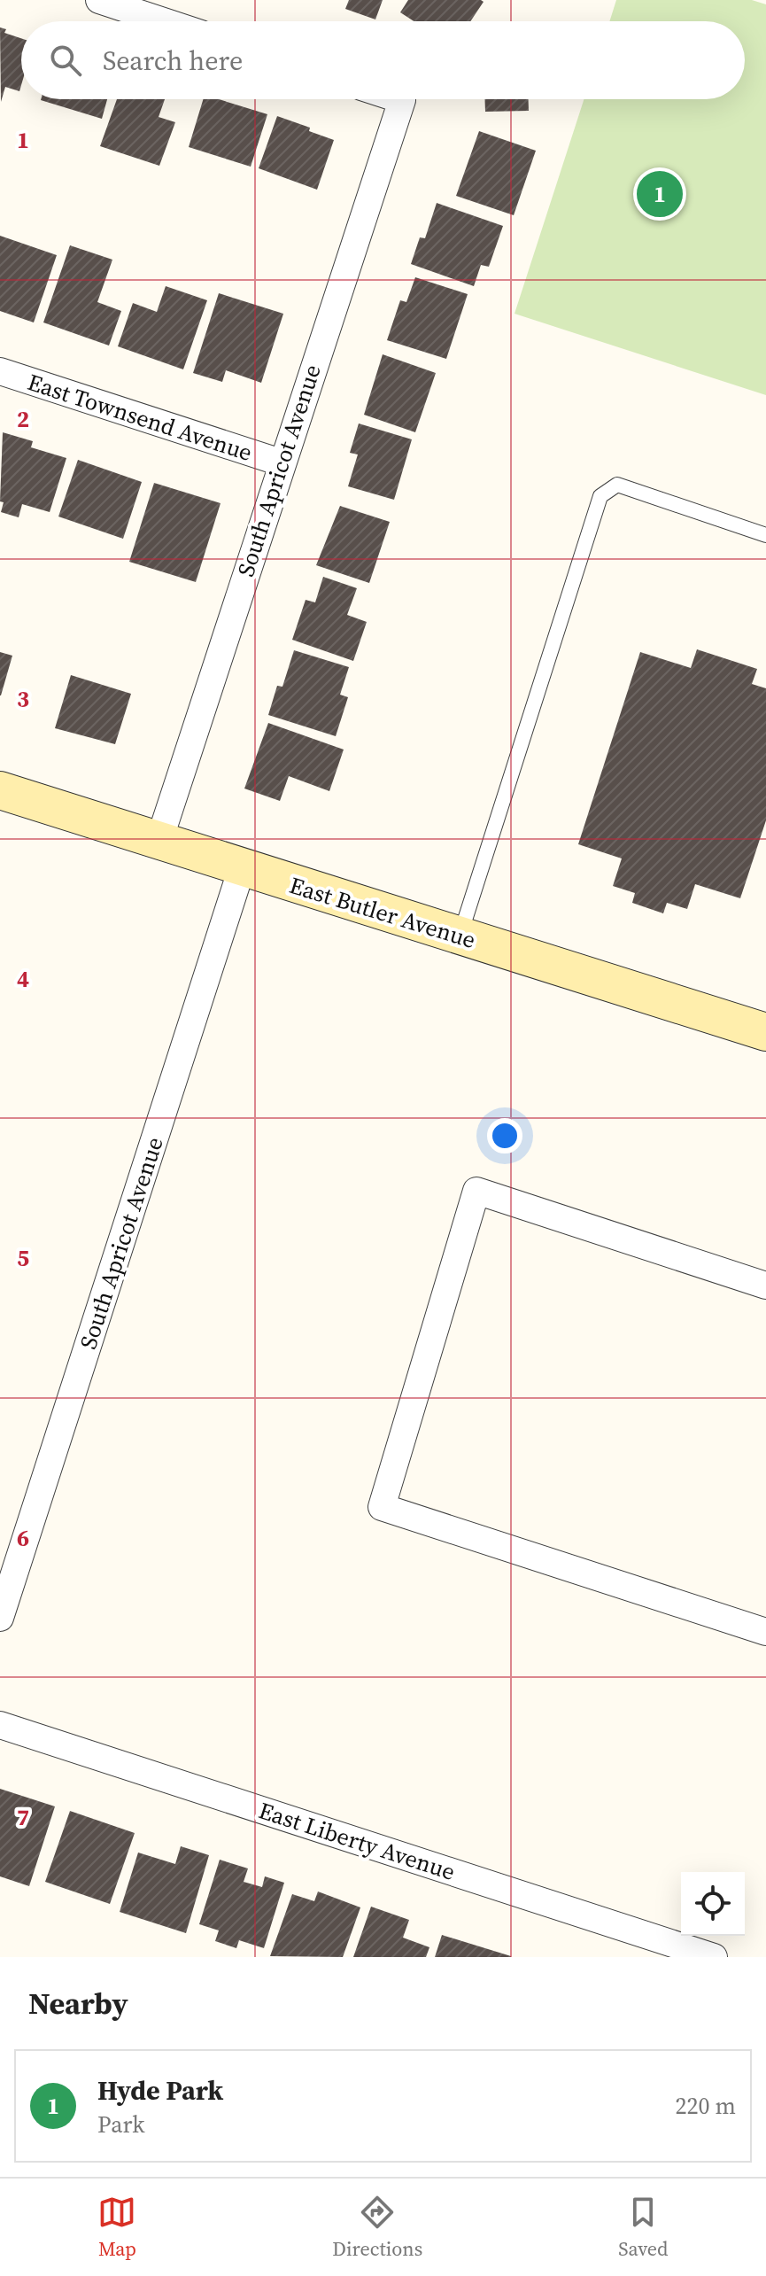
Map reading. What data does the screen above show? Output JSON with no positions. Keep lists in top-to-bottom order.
{
  "streets": {
    "street": [
      "East Townsend Avenue",
      "South Apricot Avenue",
      "East Butler Avenue",
      "East Liberty Avenue"
    ]
  },
  "crossings": [
    ["East Townsend Avenue", "South Apricot Avenue"],
    ["South Apricot Avenue", "East Butler Avenue"]
  ],
  "page": {
    "search": "Search here",
    "pins": "1",
    "heading": "Nearby",
    "list": [
      {
        "mark": "1",
        "name": "Hyde Park",
        "note": "Park",
        "value": "220 m"
      }
    ],
    "nav": ["Map", "Directions", "Saved"]
  },
  "grid": {
    "rows": [
      "1",
      "2",
      "3",
      "4",
      "5",
      "6",
      "7"
    ]
  }
}
